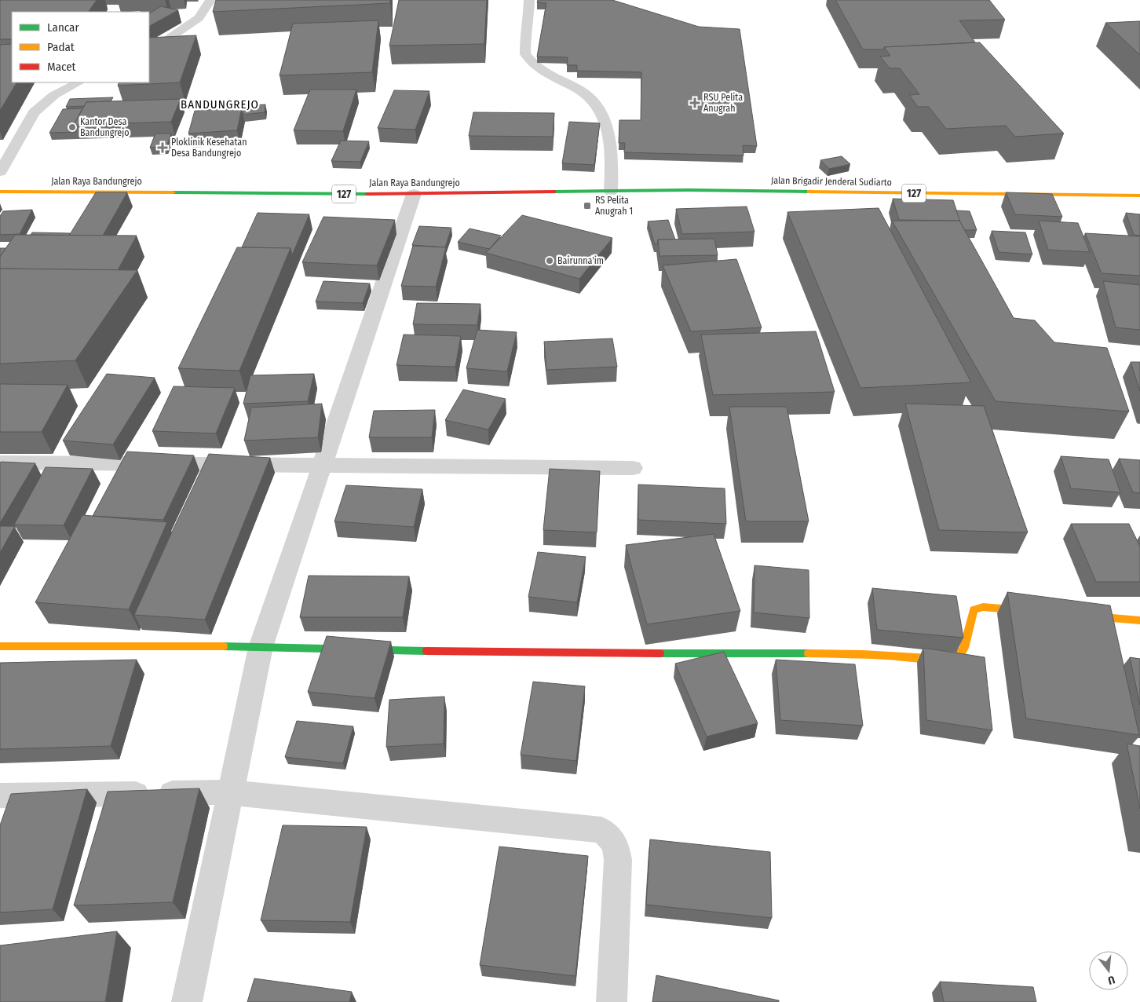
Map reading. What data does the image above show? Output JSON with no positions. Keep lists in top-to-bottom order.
{
  "streets": {
    "main road": ["Jalan Raya Bandungrejo", "Jalan Brigadir Jenderal Sudiarto", "127"]
  },
  "crossings": [
    ["Jalan Raya Bandungrejo", "Jalan Brigadir Jenderal Sudiarto"]
  ],
  "districts": ["BANDUNGREJO"],
  "places": {
    "health": ["RSU Pelita Anugrah", "Ploklinik Kesehatan Desa Bandungrejo"],
    "other": ["Kantor Desa Bandungrejo", "Bairunna'im"],
    "transit": ["RS Pelita Anugrah 1"]
  },
  "legend": ["Lancar", "Padat", "Macet"],
  "north": "bottom"
}
